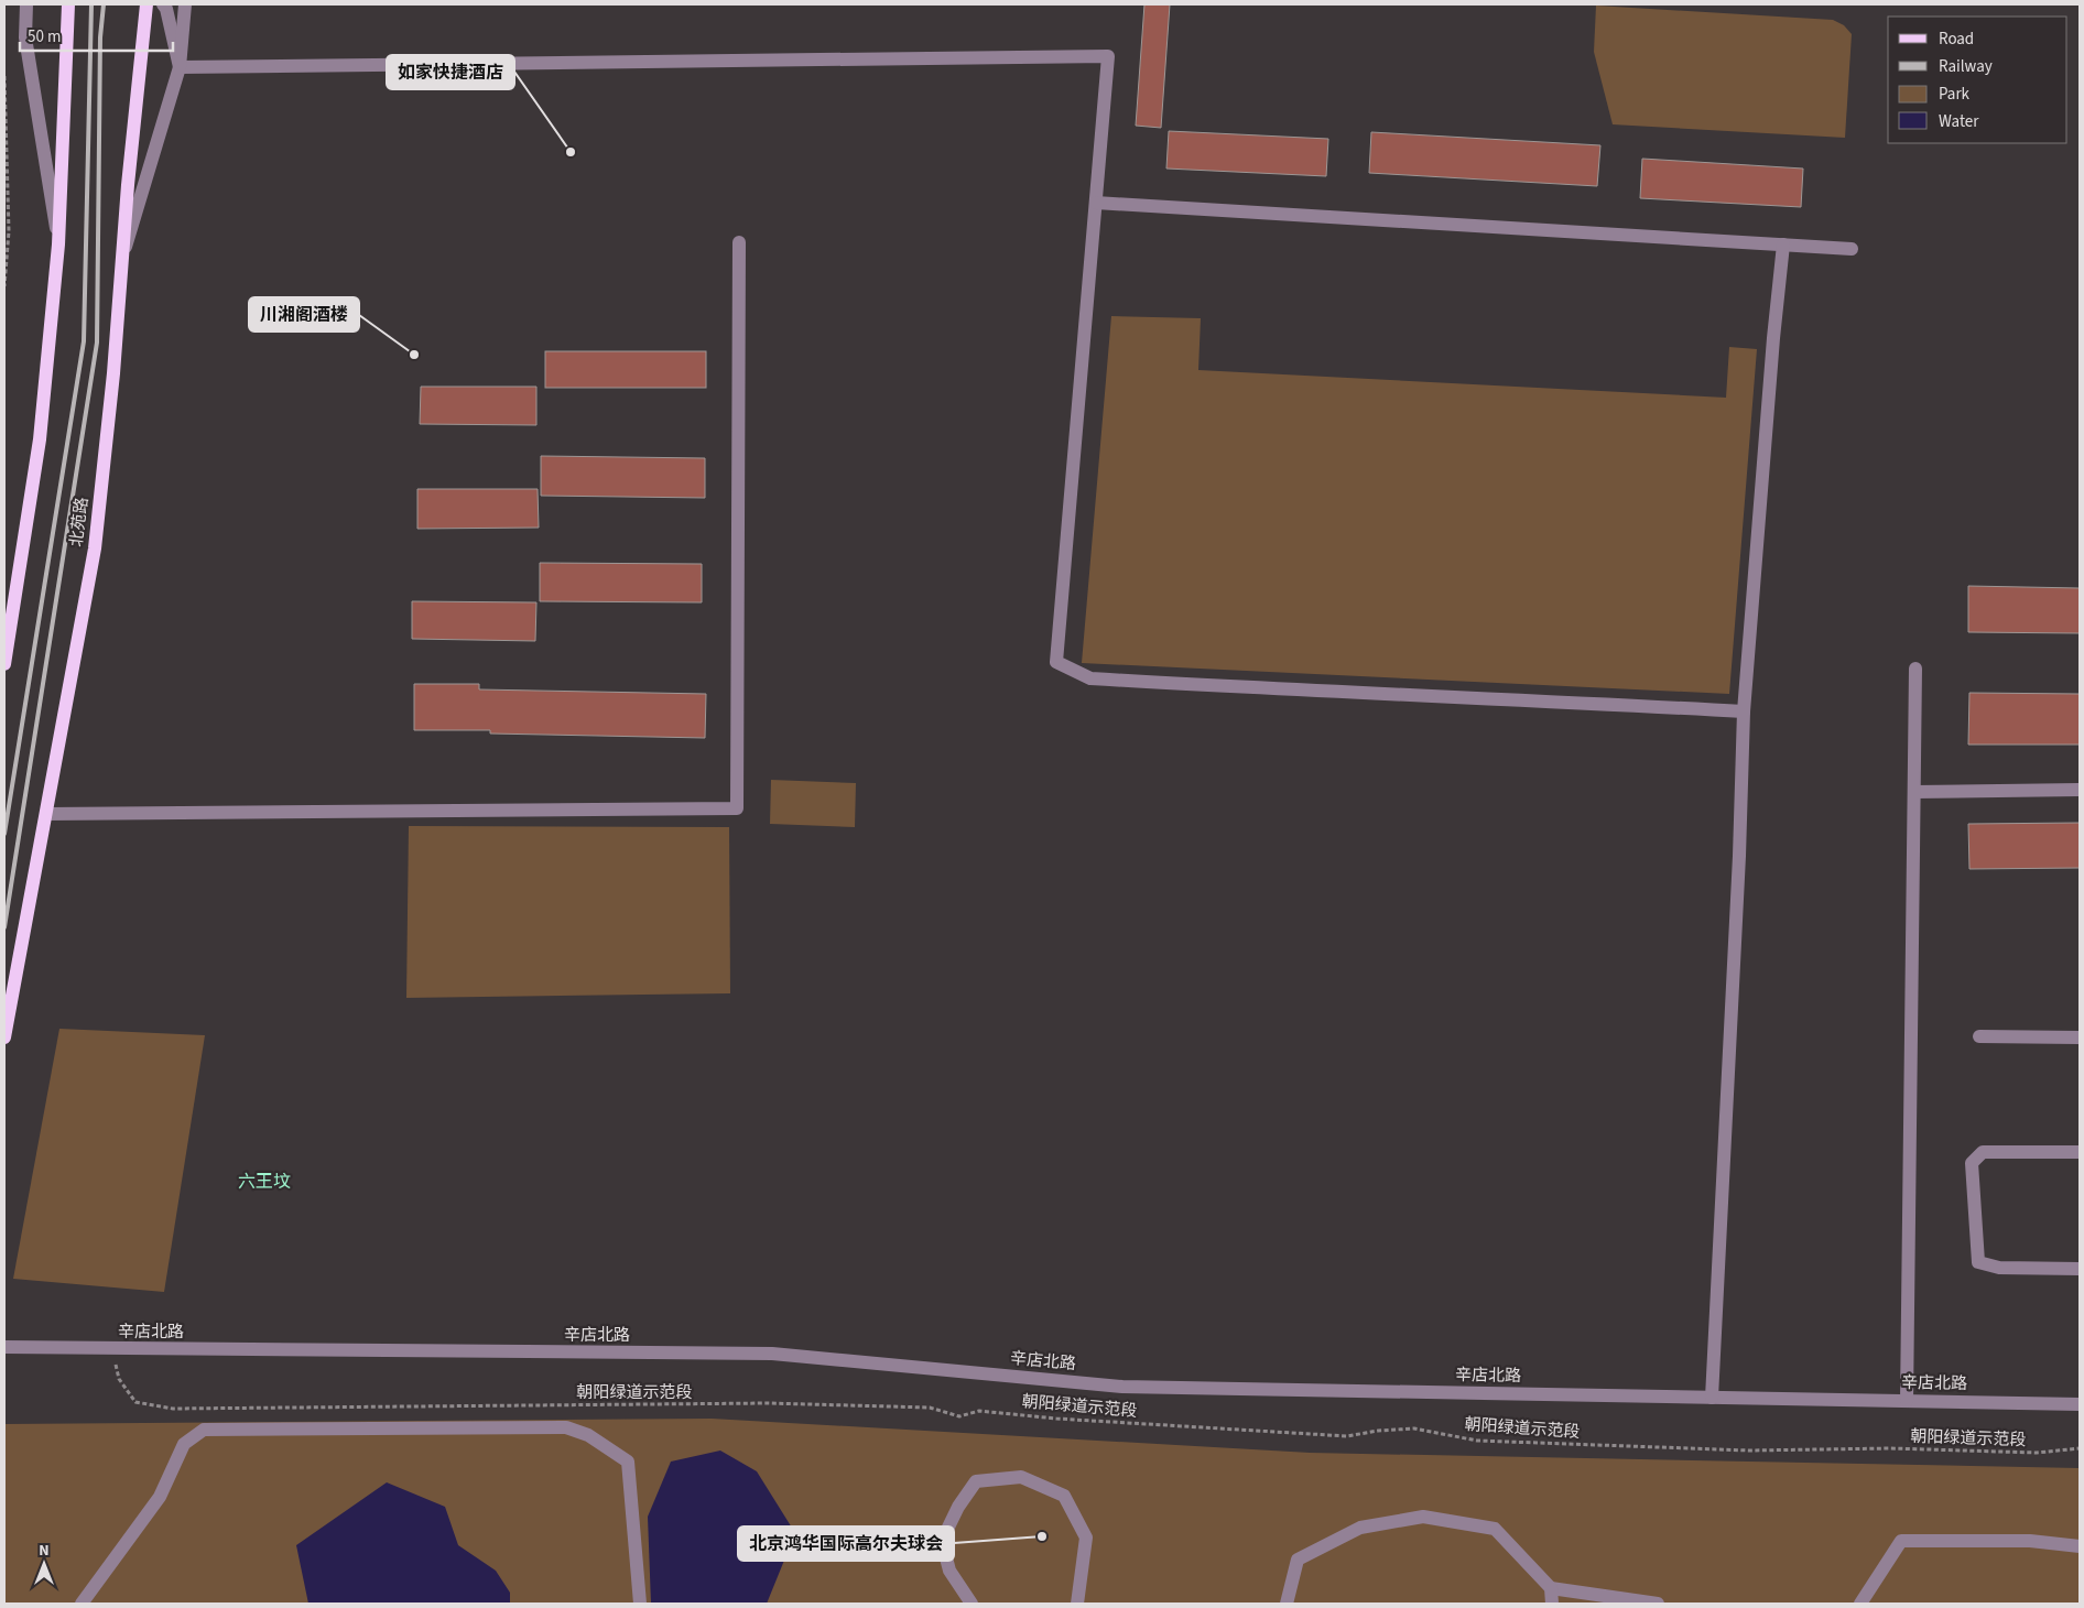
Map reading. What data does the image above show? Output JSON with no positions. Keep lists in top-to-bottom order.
{
  "streets": {
    "main road": ["北苑路"],
    "street": ["辛店北路"],
    "path": ["朝阳绿道示范段"]
  },
  "crossings": [
    ["辛店北路", "朝阳绿道示范段"]
  ],
  "districts": ["六王坟"],
  "places": ["如家快捷酒店", "川湘阁酒楼", "北京鸿华国际高尔夫球会"],
  "legend": [
    "Road",
    "Railway",
    "Park",
    "Water"
  ],
  "scale_bar": "50 m",
  "north": "top"
}
